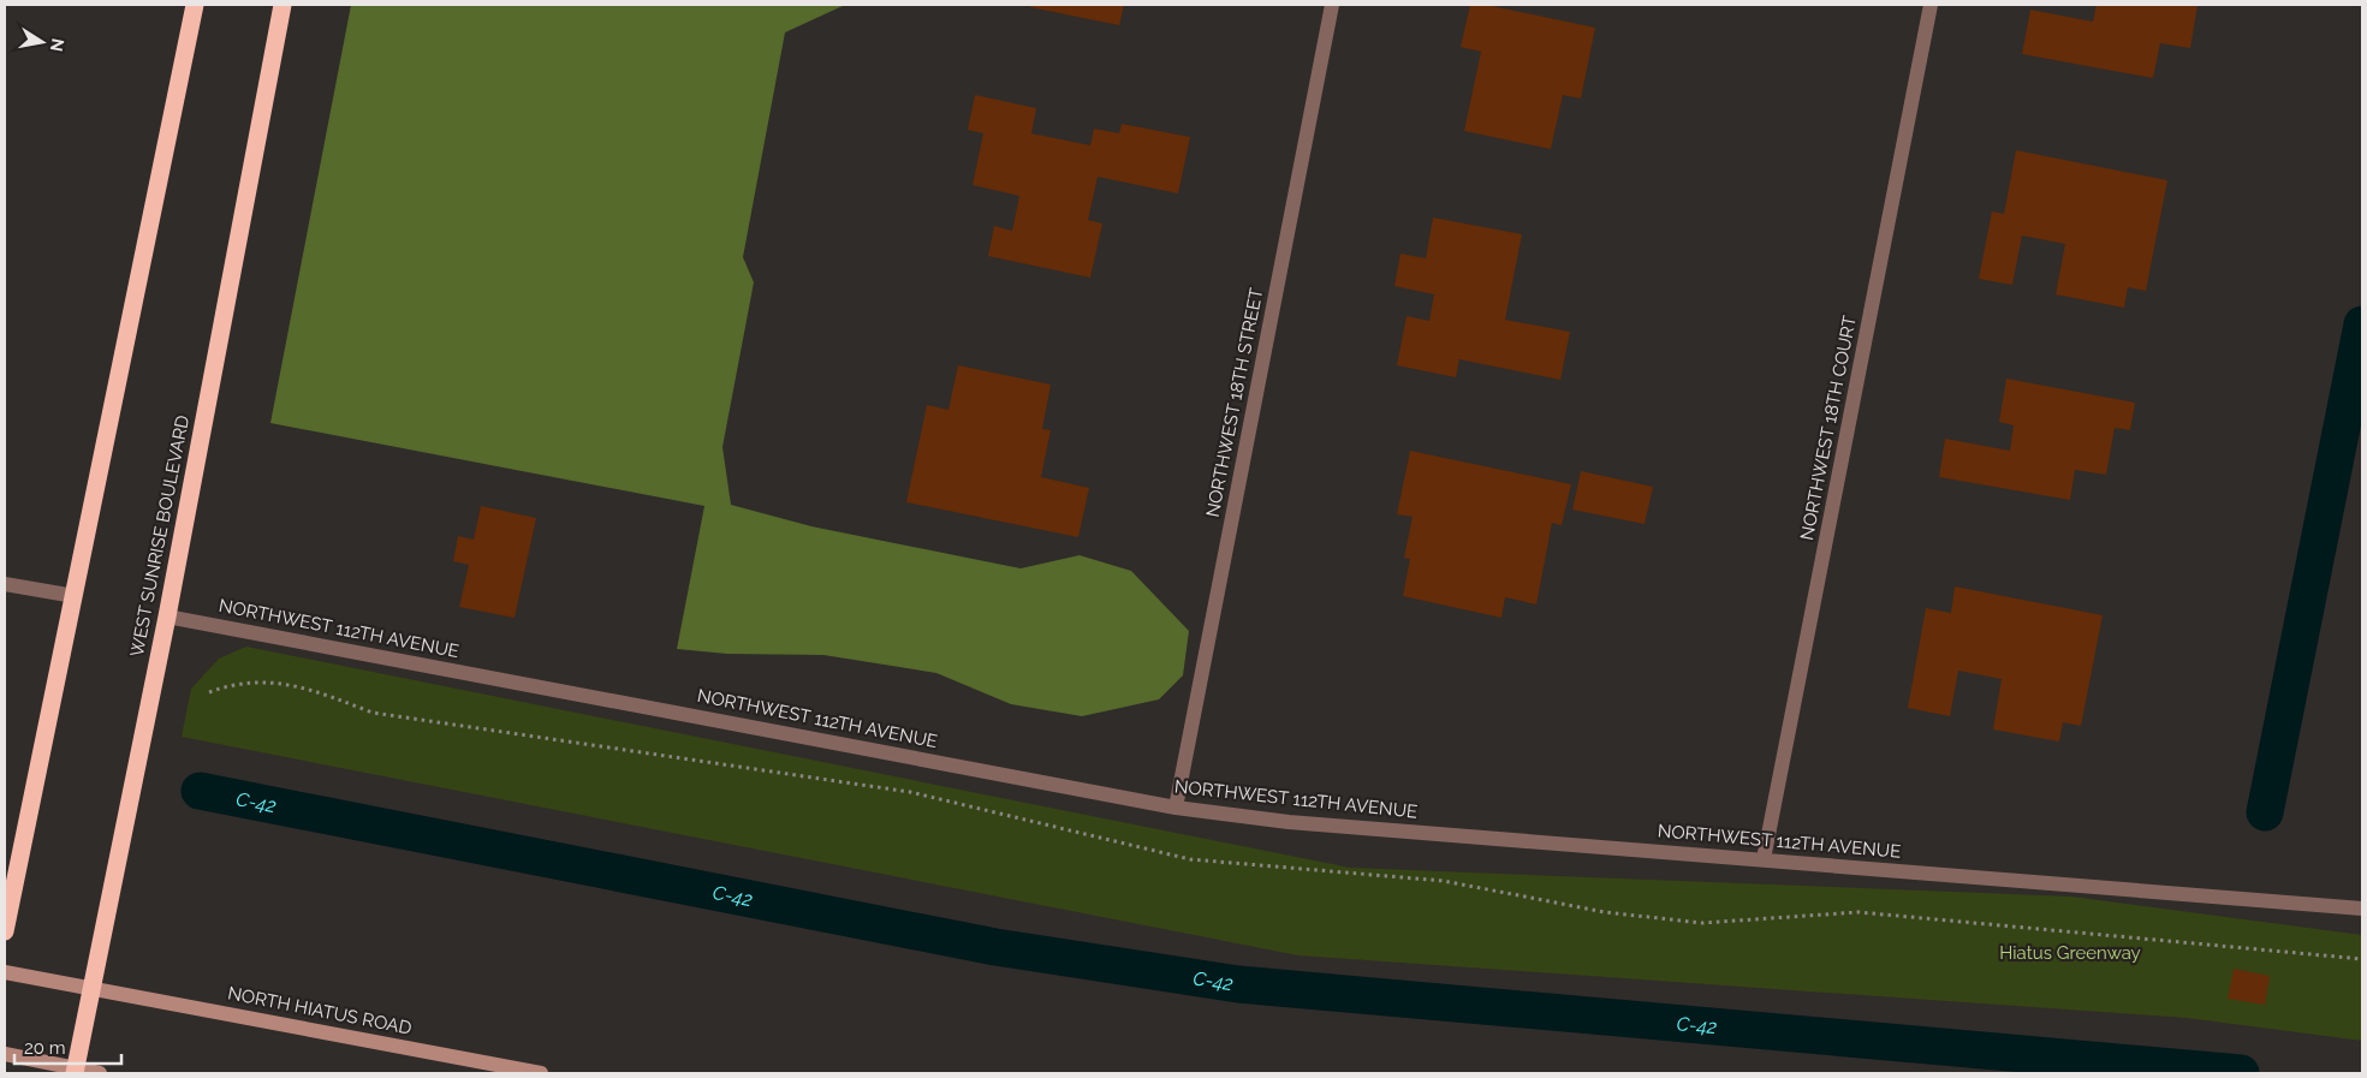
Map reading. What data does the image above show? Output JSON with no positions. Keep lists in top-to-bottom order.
{
  "streets": {
    "highway": ["WEST SUNRISE BOULEVARD"],
    "main road": ["NORTH HIATUS ROAD"],
    "street": ["NORTHWEST 18TH STREET", "NORTHWEST 18TH COURT", "NORTHWEST 112TH AVENUE"]
  },
  "crossings": [
    ["NORTHWEST 18TH STREET", "NORTHWEST 112TH AVENUE"],
    ["NORTHWEST 18TH COURT", "NORTHWEST 112TH AVENUE"],
    ["WEST SUNRISE BOULEVARD", "NORTHWEST 112TH AVENUE"],
    ["WEST SUNRISE BOULEVARD", "NORTH HIATUS ROAD"]
  ],
  "water": ["C-42"],
  "parks": ["Hiatus Greenway"],
  "scale_bar": "20 m",
  "north": "right"
}
